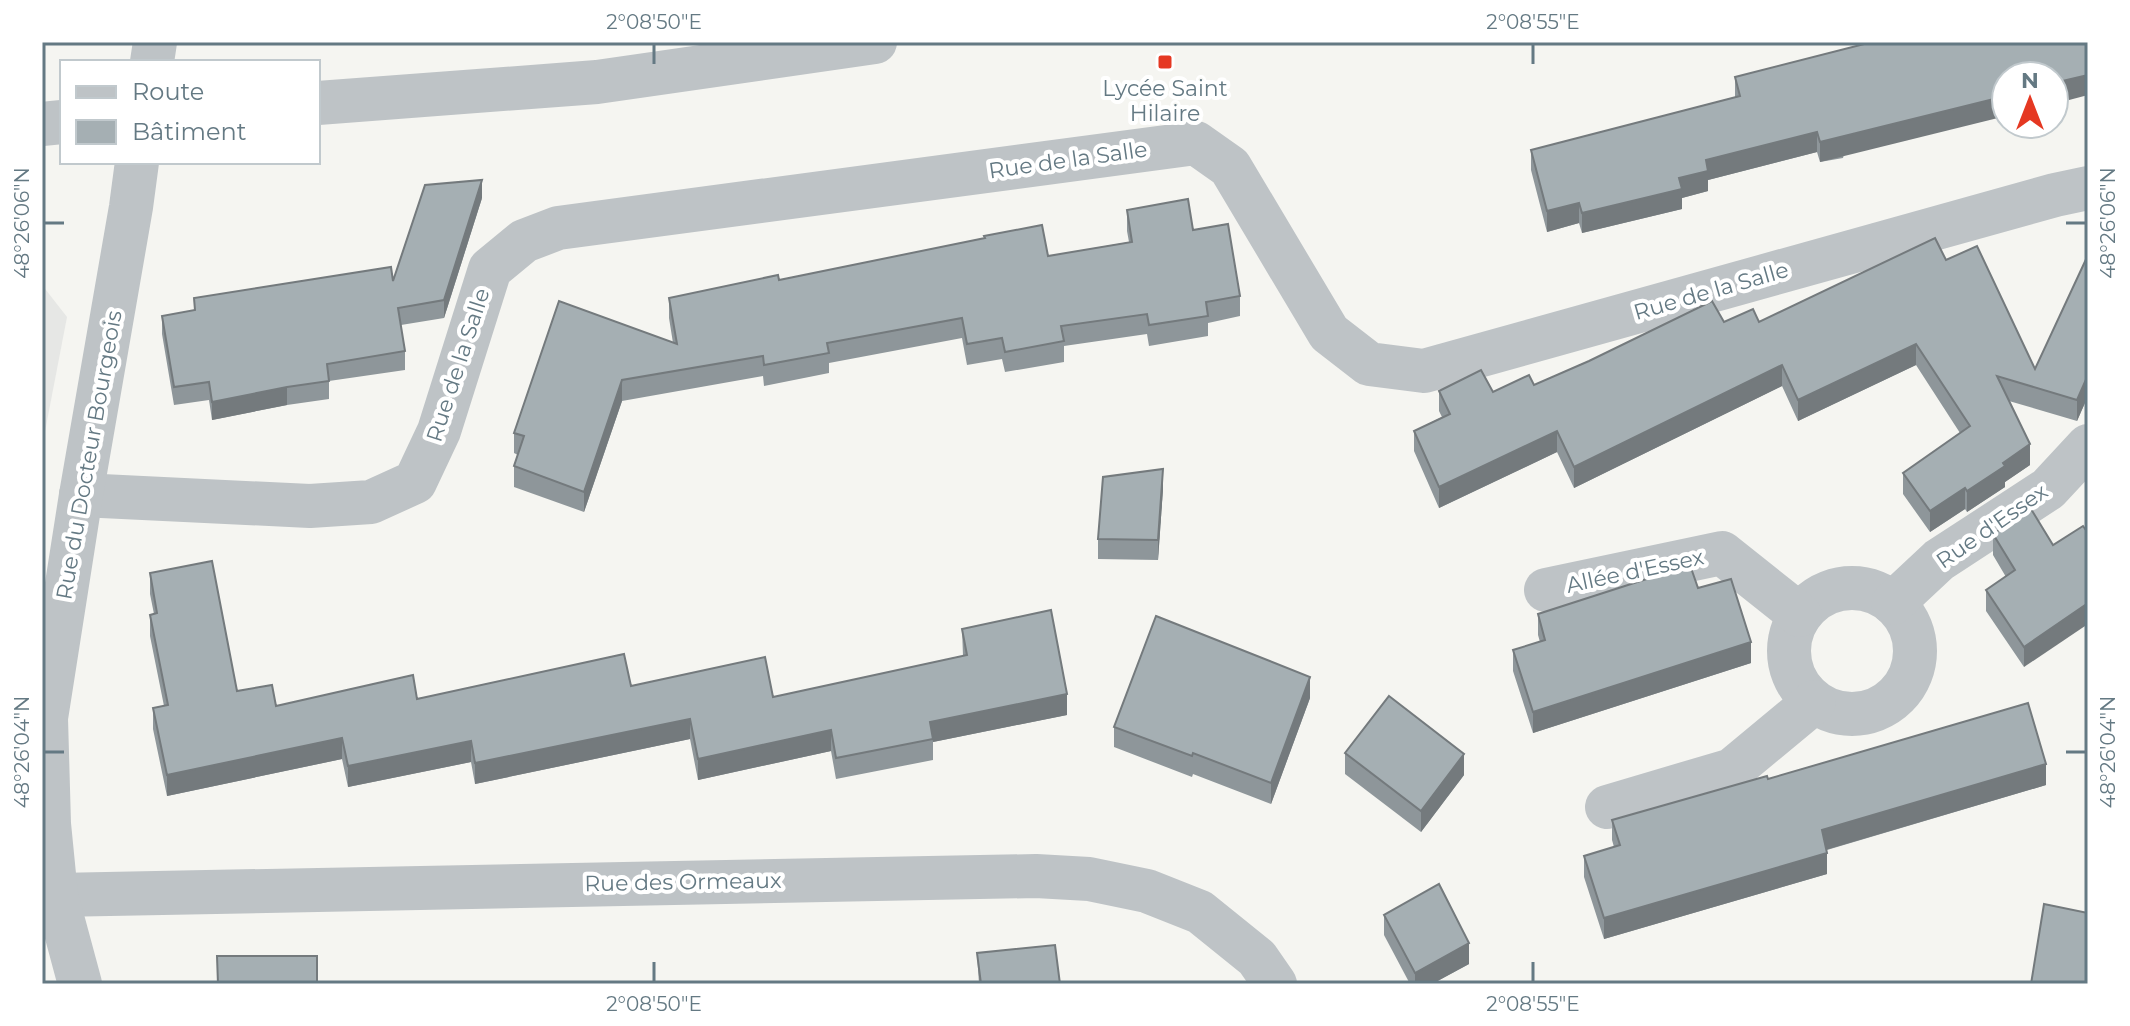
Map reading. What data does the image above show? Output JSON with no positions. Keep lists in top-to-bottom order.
{
  "streets": {
    "street": [
      "Rue de la Salle",
      "Rue du Docteur Bourgeois",
      "Rue d'Essex",
      "Allée d'Essex",
      "Rue des Ormeaux"
    ]
  },
  "crossings": [
    ["Rue de la Salle", "Rue du Docteur Bourgeois"],
    ["Rue du Docteur Bourgeois", "Rue des Ormeaux"],
    ["Rue d'Essex", "Allée d'Essex"]
  ],
  "places": {
    "transit": ["Lycée Saint Hilaire"]
  },
  "legend": ["Route", "Bâtiment"],
  "north": "top",
  "coordinates": [
    "2°08'50\"E",
    "2°08'55\"E",
    "48°26'06\"N",
    "48°26'04\"N"
  ]
}
